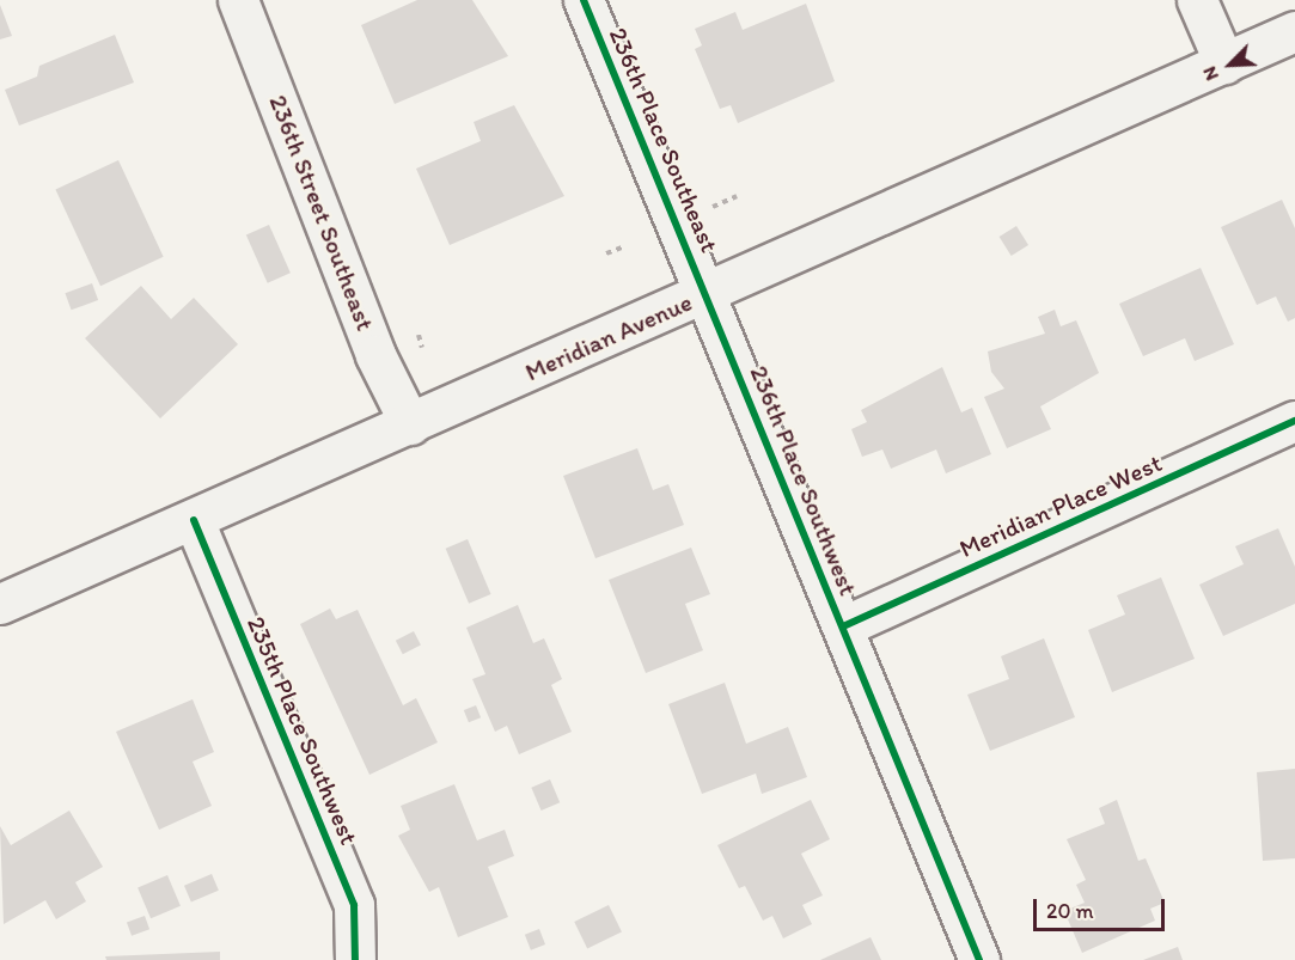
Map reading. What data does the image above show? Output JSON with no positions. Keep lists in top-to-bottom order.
{
  "streets": {
    "street": [
      "236th Place Southeast",
      "236th Street Southeast",
      "Meridian Avenue",
      "236th Place Southwest",
      "Meridian Place West",
      "235th Place Southwest"
    ]
  },
  "crossings": [
    ["236th Place Southeast", "Meridian Avenue"],
    ["236th Place Southeast", "236th Place Southwest"],
    ["236th Street Southeast", "Meridian Avenue"],
    ["Meridian Avenue", "236th Place Southwest"],
    ["Meridian Avenue", "235th Place Southwest"],
    ["236th Place Southwest", "Meridian Place West"]
  ],
  "scale_bar": "20 m",
  "north": "bottom left"
}
